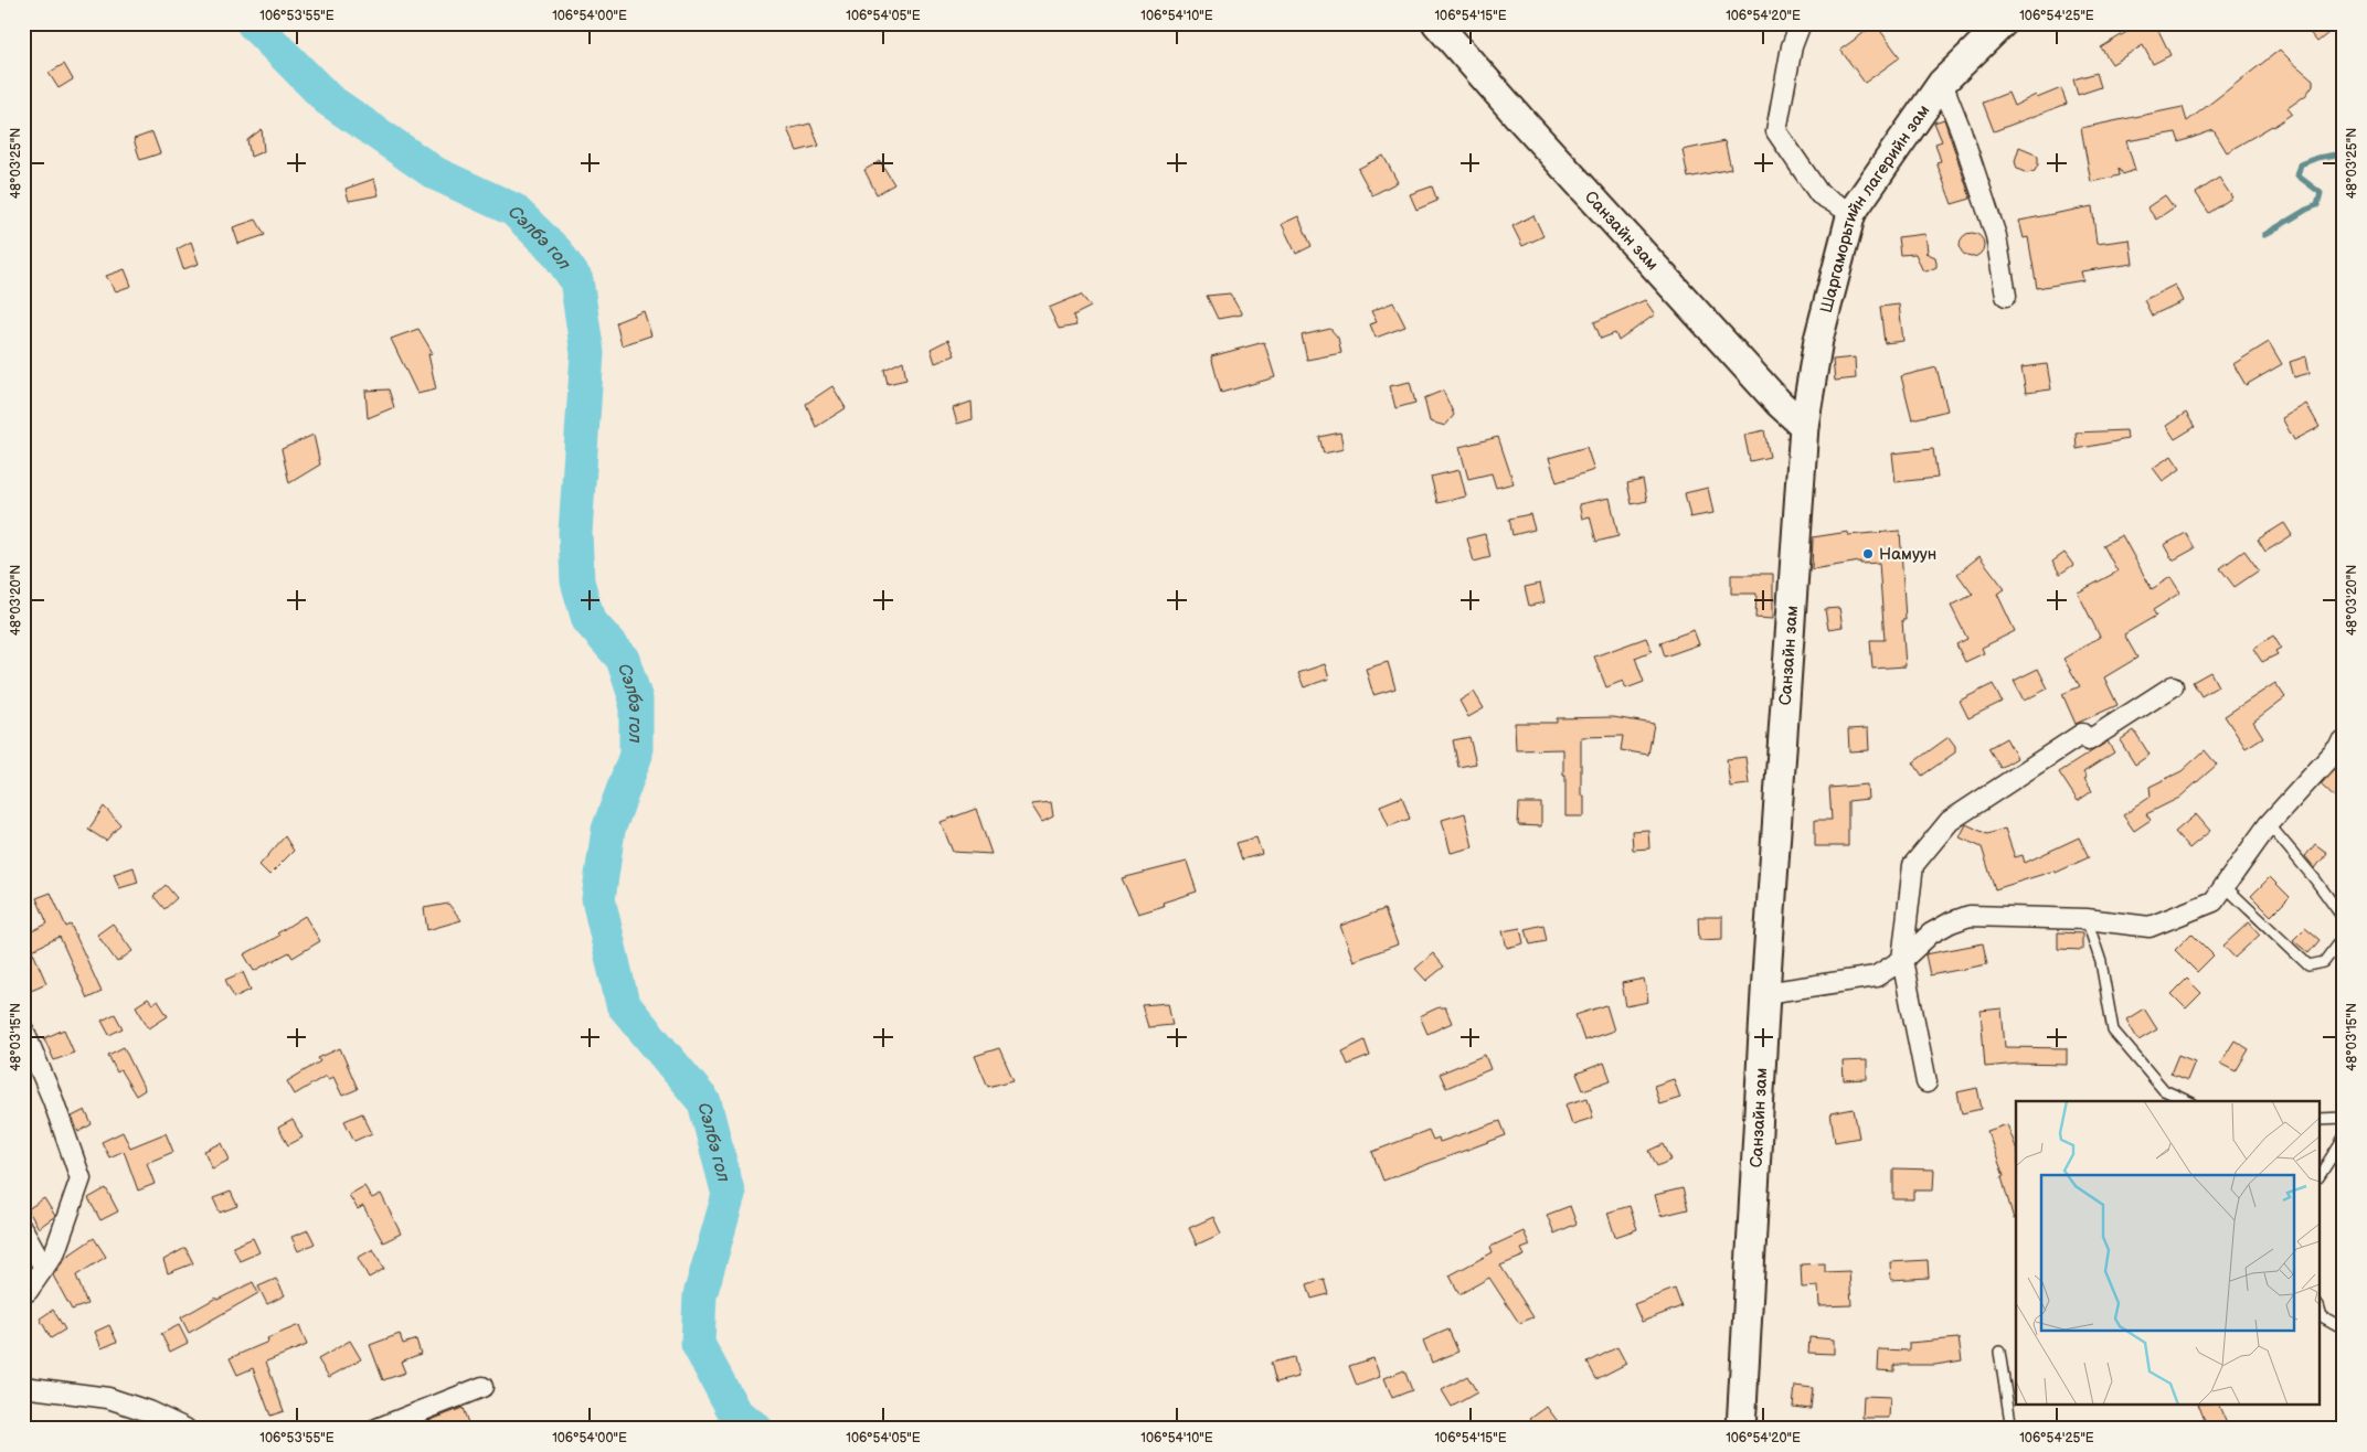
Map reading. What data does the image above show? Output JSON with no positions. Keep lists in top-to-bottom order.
{
  "streets": {
    "main road": ["Шаргаморьтийн лагерийн зам", "Санзайн зам"]
  },
  "crossings": [
    ["Шаргаморьтийн лагерийн зам", "Санзайн зам"]
  ],
  "water": ["Сэлбэ гол"],
  "places": ["Намуун"],
  "coordinates": [
    "106°53'55\"E",
    "106°54'00\"E",
    "106°54'05\"E",
    "106°54'10\"E",
    "106°54'15\"E",
    "106°54'20\"E",
    "106°54'25\"E",
    "48°03'25\"N",
    "48°03'20\"N",
    "48°03'15\"N"
  ]
}
